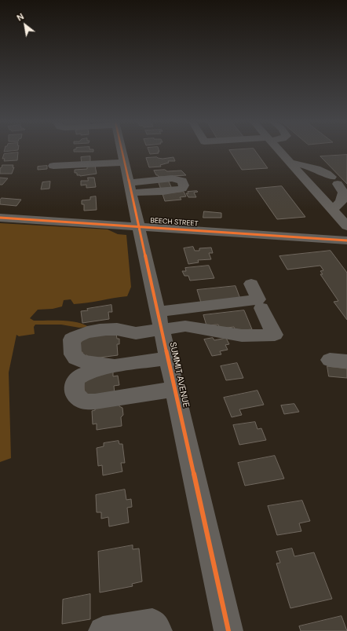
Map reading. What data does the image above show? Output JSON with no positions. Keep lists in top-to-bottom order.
{
  "streets": {
    "street": ["BEECH STREET", "SUMMIT AVENUE"]
  },
  "crossings": [
    ["BEECH STREET", "SUMMIT AVENUE"]
  ],
  "north": "top left"
}
